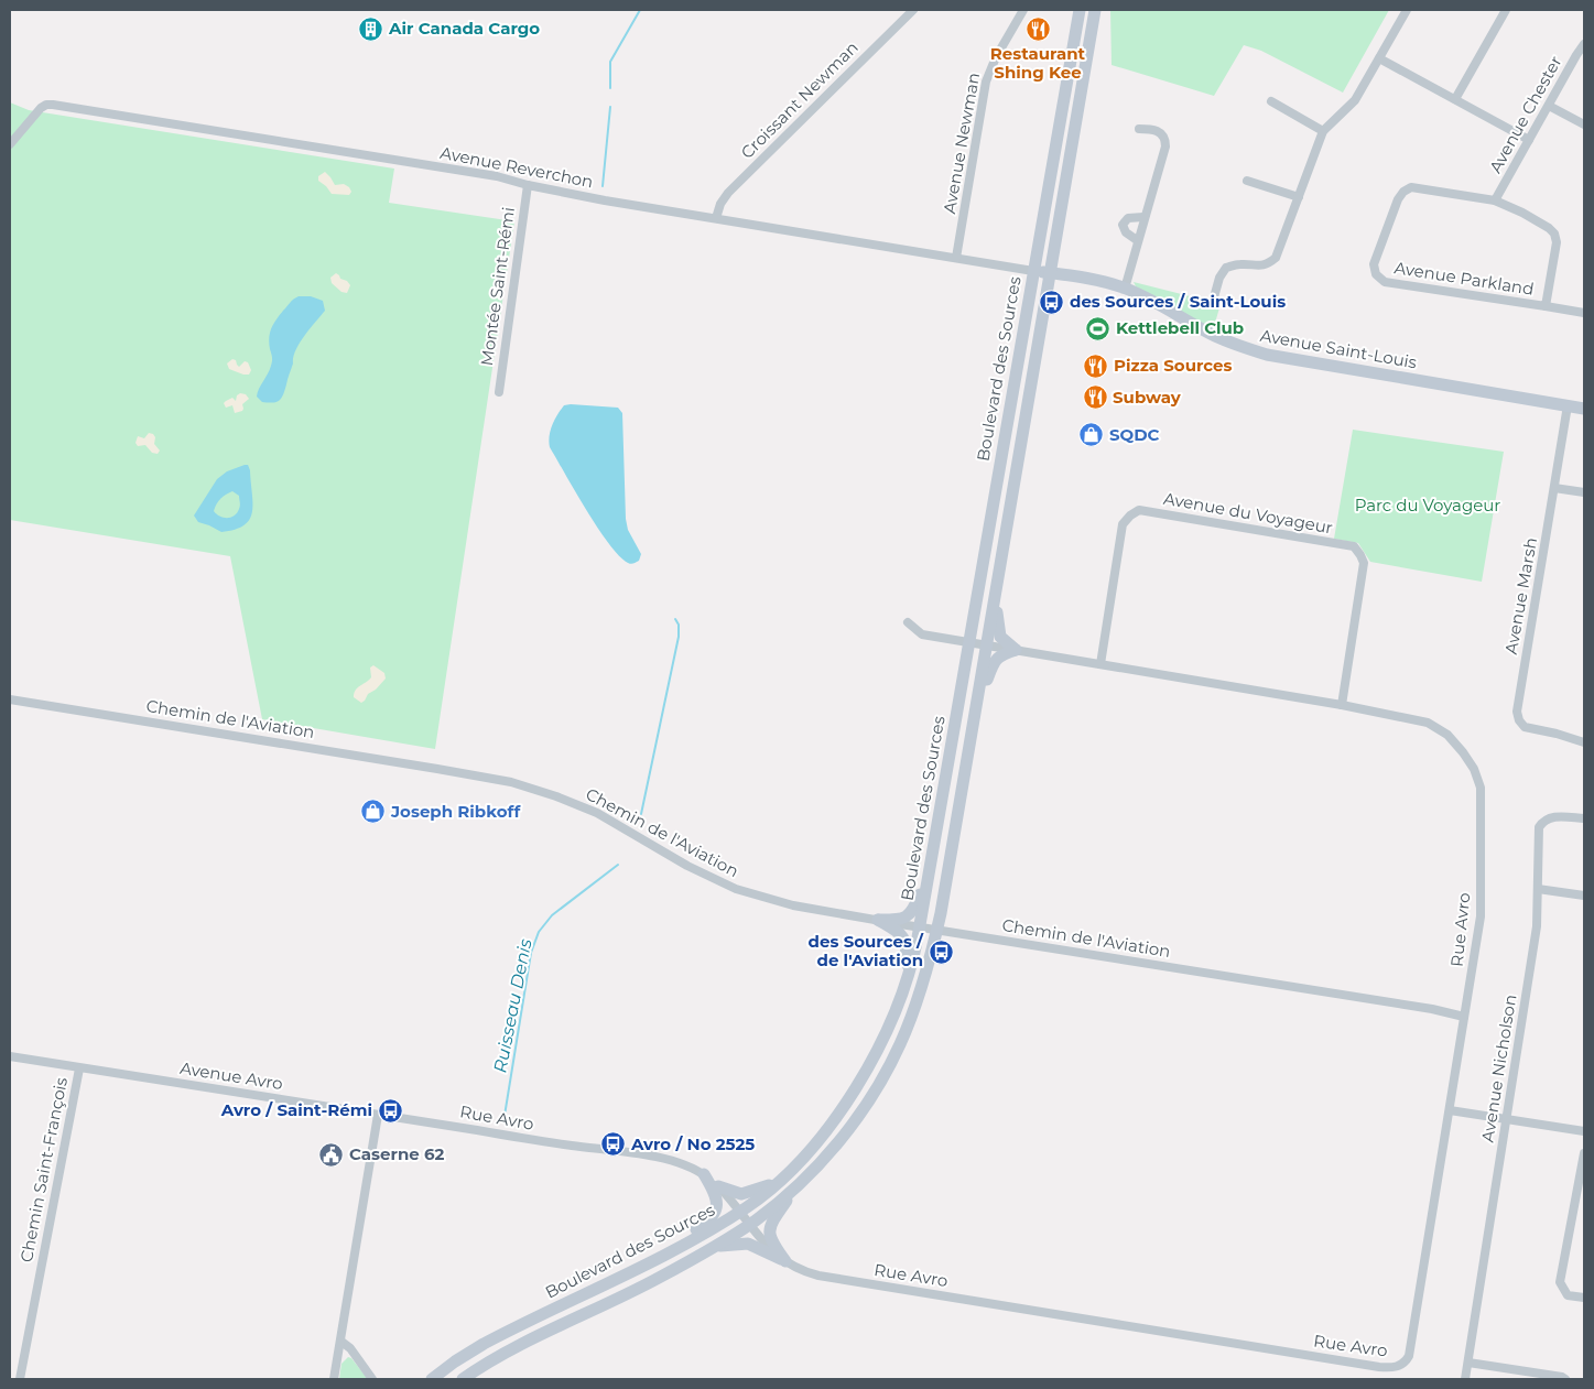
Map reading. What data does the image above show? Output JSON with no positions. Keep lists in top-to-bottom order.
{
  "streets": {
    "main road": ["Avenue Saint-Louis", "Boulevard des Sources"],
    "street": [
      "Croissant Newman",
      "Avenue Chester",
      "Avenue Newman",
      "Avenue Reverchon",
      "Avenue Parkland",
      "Montée Saint-Rémi",
      "Avenue du Voyageur",
      "Avenue Marsh",
      "Chemin de l'Aviation",
      "Rue Avro",
      "Avenue Nicholson",
      "Avenue Avro",
      "Chemin Saint-François"
    ]
  },
  "crossings": [
    ["Croissant Newman", "Avenue Reverchon"],
    ["Avenue Chester", "Avenue Parkland"],
    ["Avenue Newman", "Avenue Reverchon"],
    ["Avenue Reverchon", "Montée Saint-Rémi"],
    ["Avenue Reverchon", "Avenue Saint-Louis"],
    ["Avenue Reverchon", "Boulevard des Sources"],
    ["Avenue Saint-Louis", "Boulevard des Sources"],
    ["Avenue Saint-Louis", "Avenue Marsh"],
    ["Boulevard des Sources", "Chemin de l'Aviation"],
    ["Boulevard des Sources", "Rue Avro"],
    ["Avenue du Voyageur", "Rue Avro"],
    ["Chemin de l'Aviation", "Rue Avro"],
    ["Rue Avro", "Avenue Avro"],
    ["Avenue Avro", "Chemin Saint-François"]
  ],
  "water": ["Ruisseau Denis"],
  "parks": ["Parc du Voyageur"],
  "places": {
    "building": ["Air Canada Cargo"],
    "restaurant": ["Restaurant Shing Kee", "Pizza Sources", "Subway"],
    "bus stop": [
      "des Sources / Saint-Louis",
      "des Sources / de l'Aviation",
      "Avro / Saint-Rémi",
      "Avro / No 2525"
    ],
    "sports": ["Kettlebell Club"],
    "shop": ["SQDC", "Joseph Ribkoff"],
    "public building": ["Caserne 62"]
  }
}
